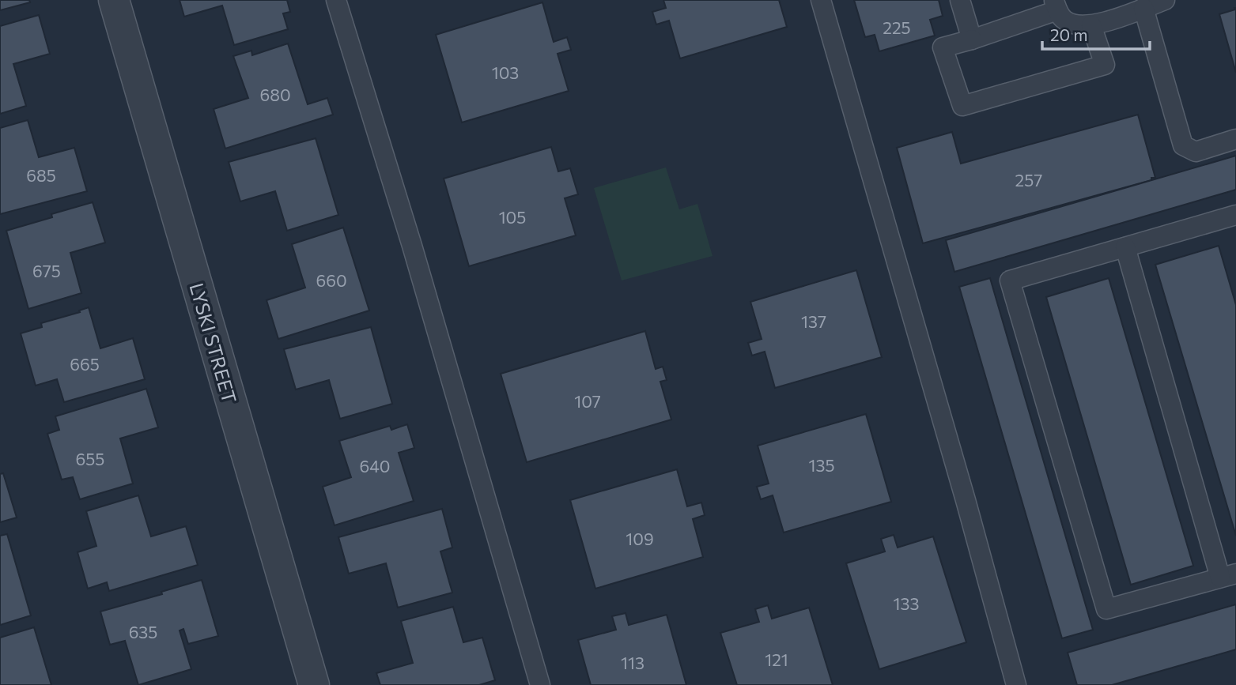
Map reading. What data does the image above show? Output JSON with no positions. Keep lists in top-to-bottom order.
{
  "streets": {
    "street": ["LYSKI STREET"]
  },
  "house_numbers": [
    "225",
    "103",
    "680",
    "685",
    "257",
    "105",
    "675",
    "660",
    "137",
    "665",
    "107",
    "655",
    "135",
    "640",
    "109",
    "133",
    "635",
    "121",
    "113"
  ],
  "scale_bar": "20 m"
}
